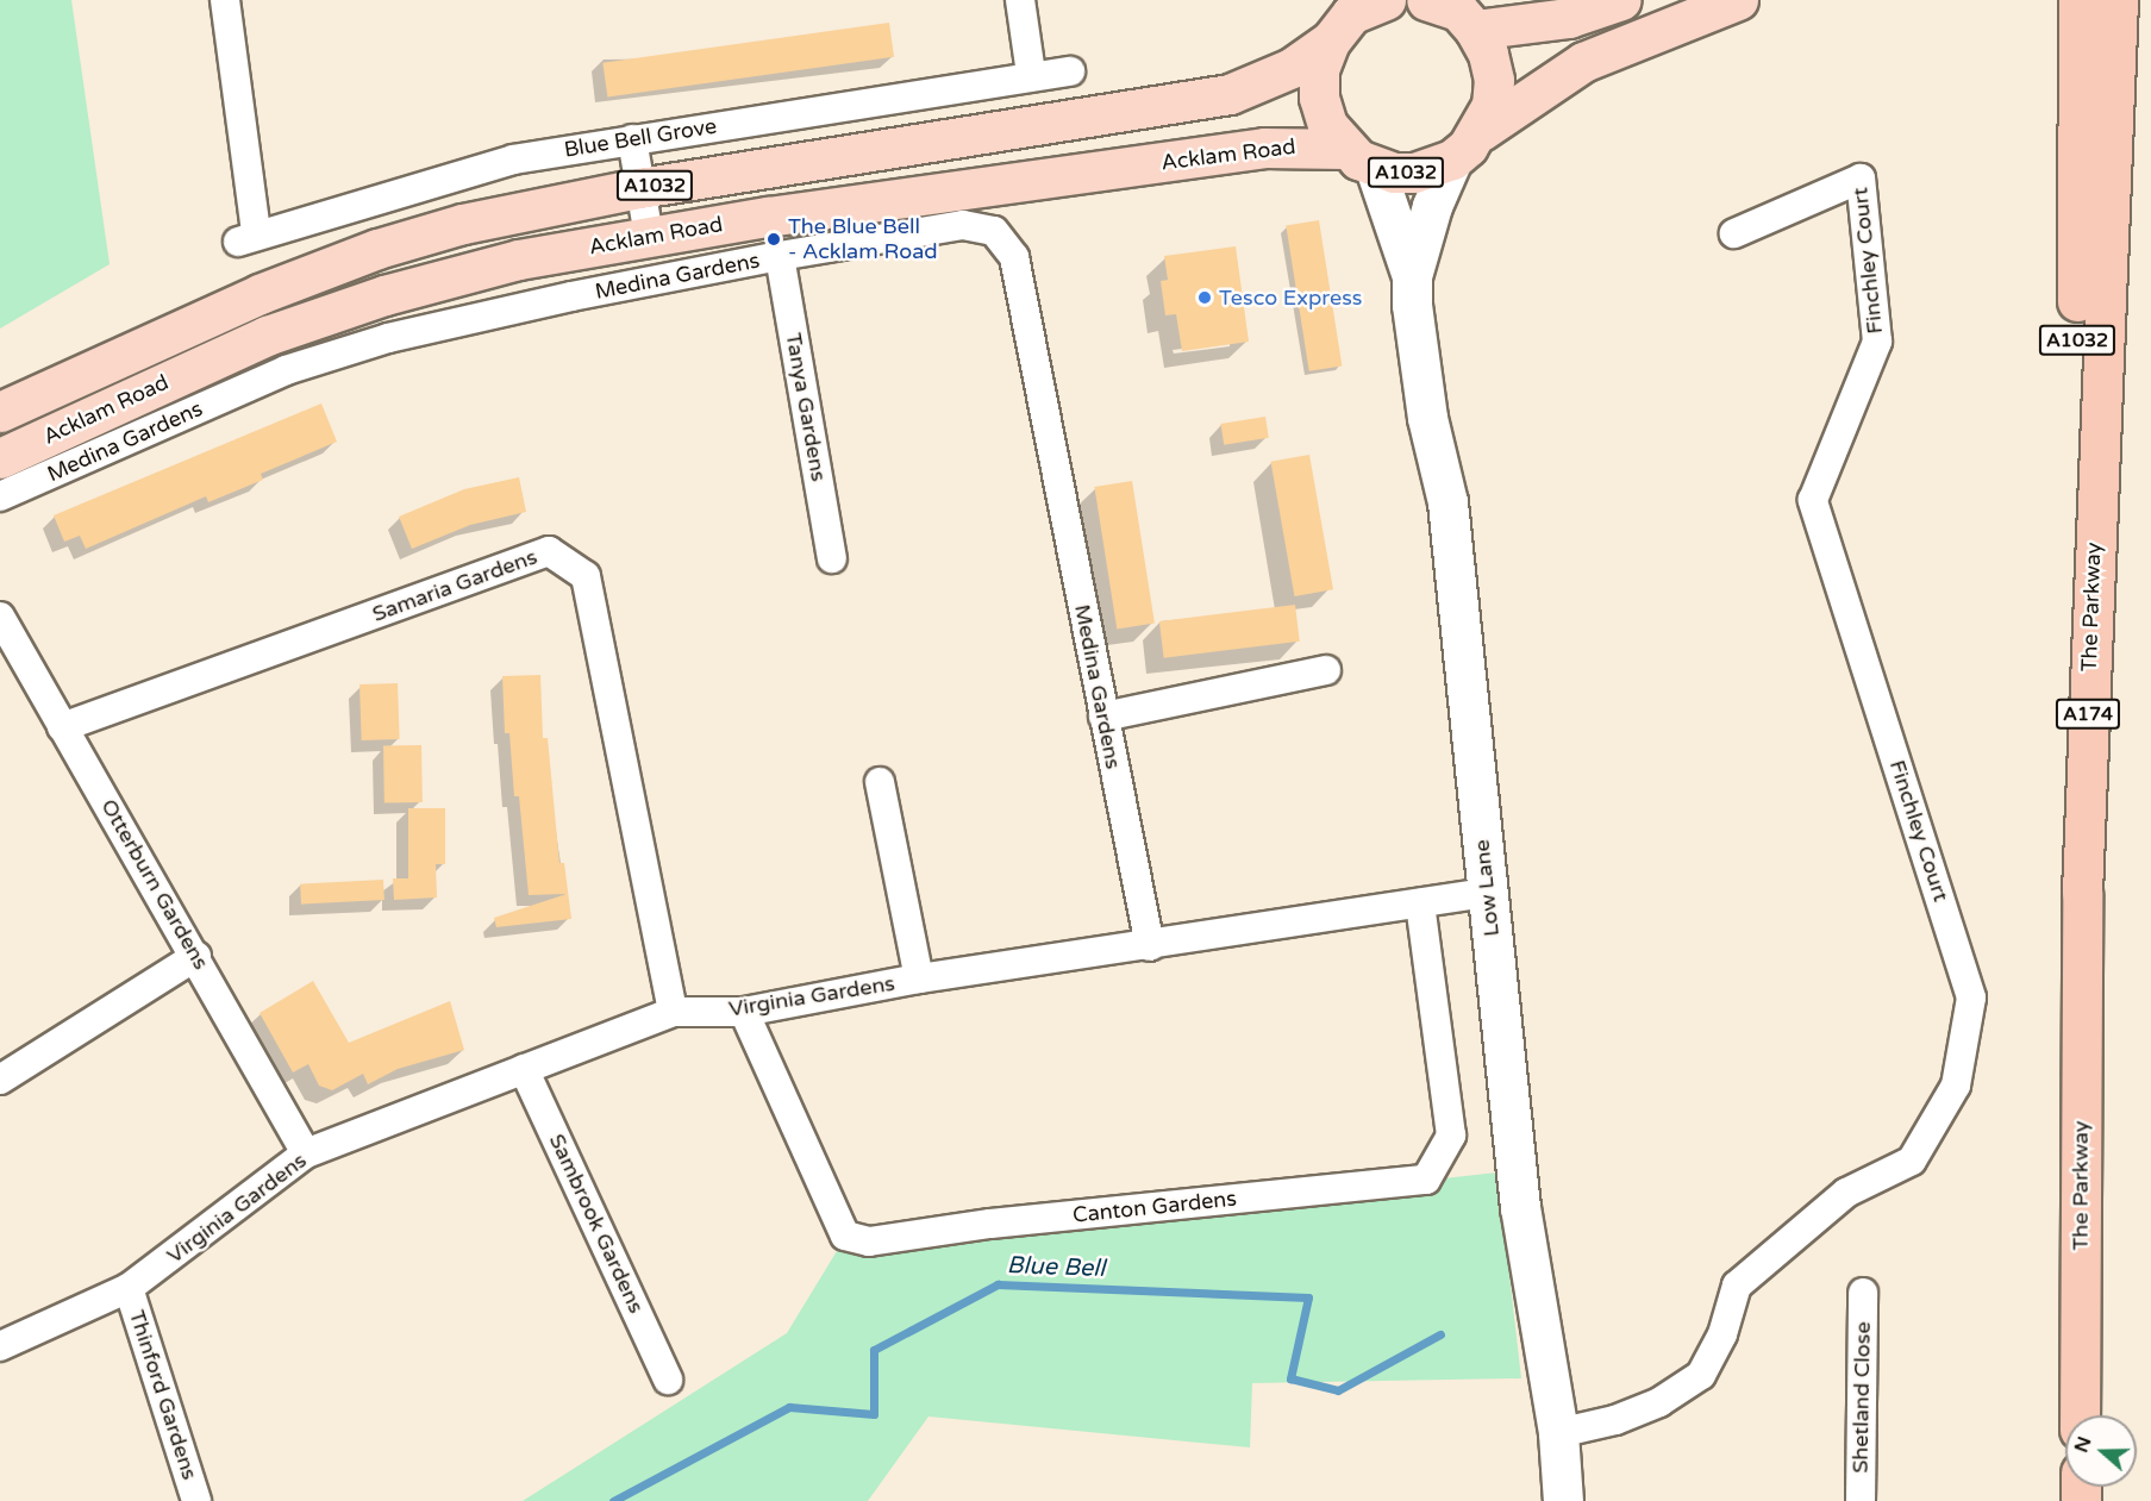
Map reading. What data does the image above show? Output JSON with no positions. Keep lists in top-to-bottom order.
{
  "streets": {
    "highway": ["A1032", "The Parkway", "A174"],
    "main road": ["Acklam Road", "Low Lane"],
    "street": [
      "Blue Bell Grove",
      "Finchley Court",
      "Medina Gardens",
      "Tanya Gardens",
      "Samaria Gardens",
      "Otterburn Gardens",
      "Virginia Gardens",
      "Canton Gardens",
      "Sambrook Gardens",
      "Thinford Gardens",
      "Shetland Close"
    ]
  },
  "crossings": [
    ["Acklam Road", "A1032"],
    ["Acklam Road", "Low Lane"],
    ["A1032", "The Parkway"],
    ["A1032", "Low Lane"],
    ["Finchley Court", "Low Lane"],
    ["Medina Gardens", "Tanya Gardens"],
    ["Medina Gardens", "Virginia Gardens"],
    ["Samaria Gardens", "Otterburn Gardens"],
    ["Samaria Gardens", "Virginia Gardens"],
    ["Otterburn Gardens", "Virginia Gardens"],
    ["Low Lane", "Virginia Gardens"],
    ["Virginia Gardens", "Canton Gardens"],
    ["Virginia Gardens", "Sambrook Gardens"],
    ["Virginia Gardens", "Thinford Gardens"]
  ],
  "water": ["Blue Bell"],
  "places": ["The Blue Bell - Acklam Road", "Tesco Express"],
  "north": "left"
}
